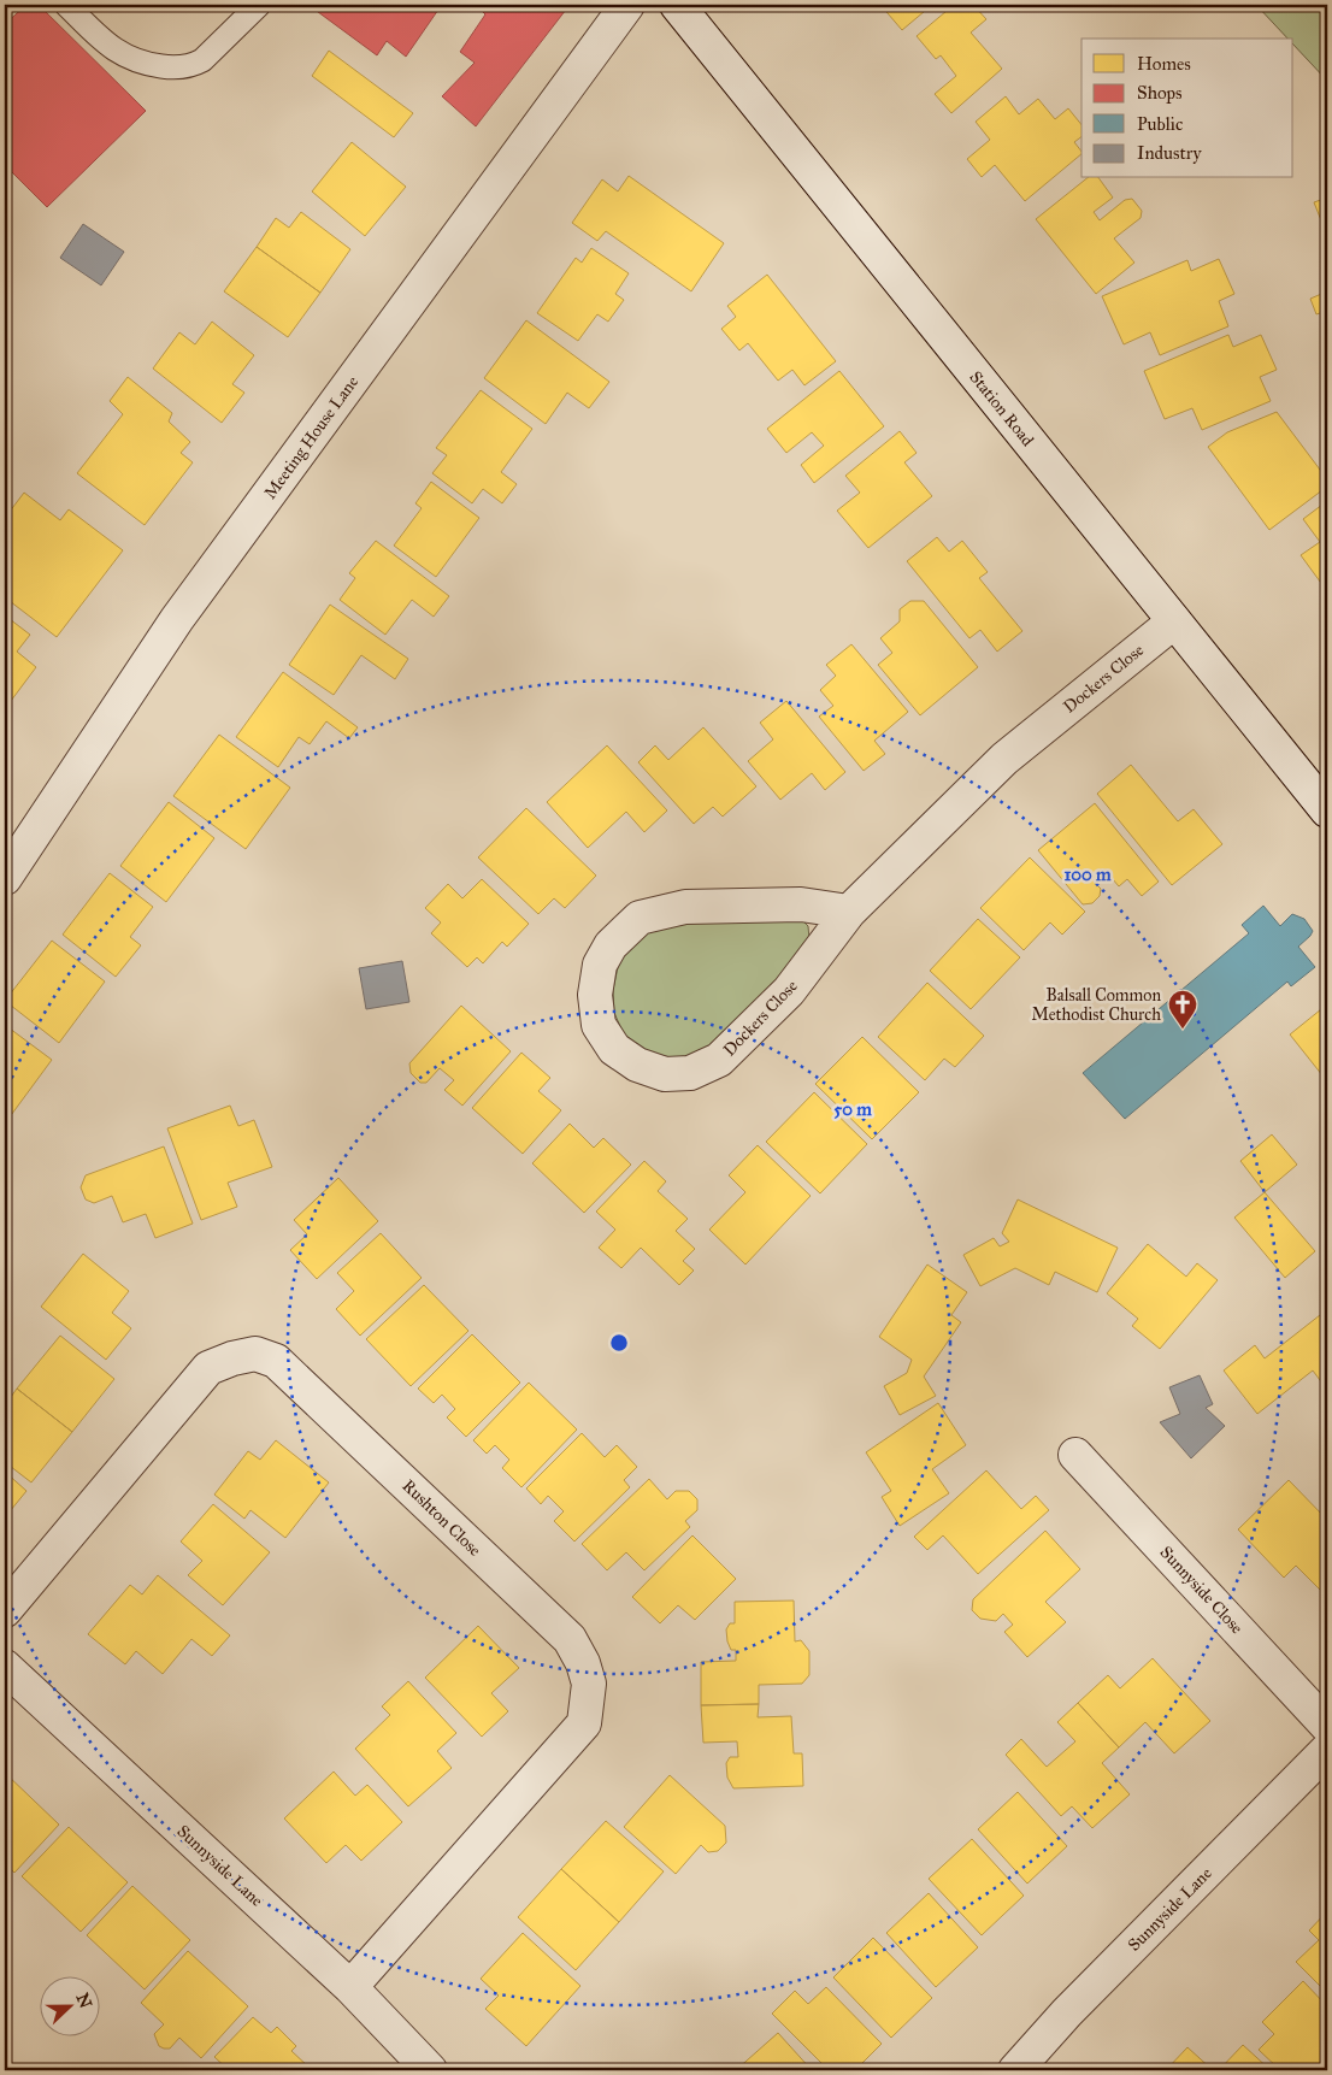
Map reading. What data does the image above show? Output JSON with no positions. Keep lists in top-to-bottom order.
{
  "streets": {
    "street": [
      "Station Road",
      "Meeting House Lane",
      "Dockers Close",
      "Rushton Close",
      "Sunnyside Close",
      "Sunnyside Lane"
    ]
  },
  "crossings": [
    ["Station Road", "Dockers Close"],
    ["Rushton Close", "Sunnyside Lane"]
  ],
  "places": {
    "church": ["Balsall Common Methodist Church"]
  },
  "legend": [
    "Homes",
    "Shops",
    "Public",
    "Industry"
  ],
  "north": "right",
  "rings": ["100 m", "50 m"]
}
